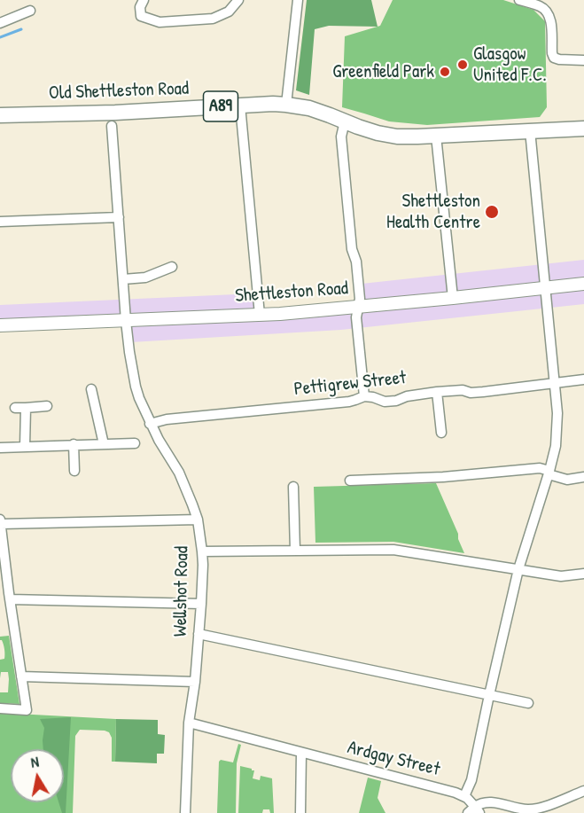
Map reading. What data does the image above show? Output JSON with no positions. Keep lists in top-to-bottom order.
{
  "streets": {
    "main road": ["Old Shettleston Road", "A89"],
    "street": [
      "Shettleston Road",
      "Pettigrew Street",
      "Wellshot Road",
      "Ardgay Street"
    ]
  },
  "crossings": [
    ["Shettleston Road", "Wellshot Road"],
    ["Pettigrew Street", "Wellshot Road"],
    ["Wellshot Road", "Ardgay Street"]
  ],
  "places": ["Glasgow United F.C.", "Greenfield Park", "Shettleston Health Centre"],
  "north": "top"
}
